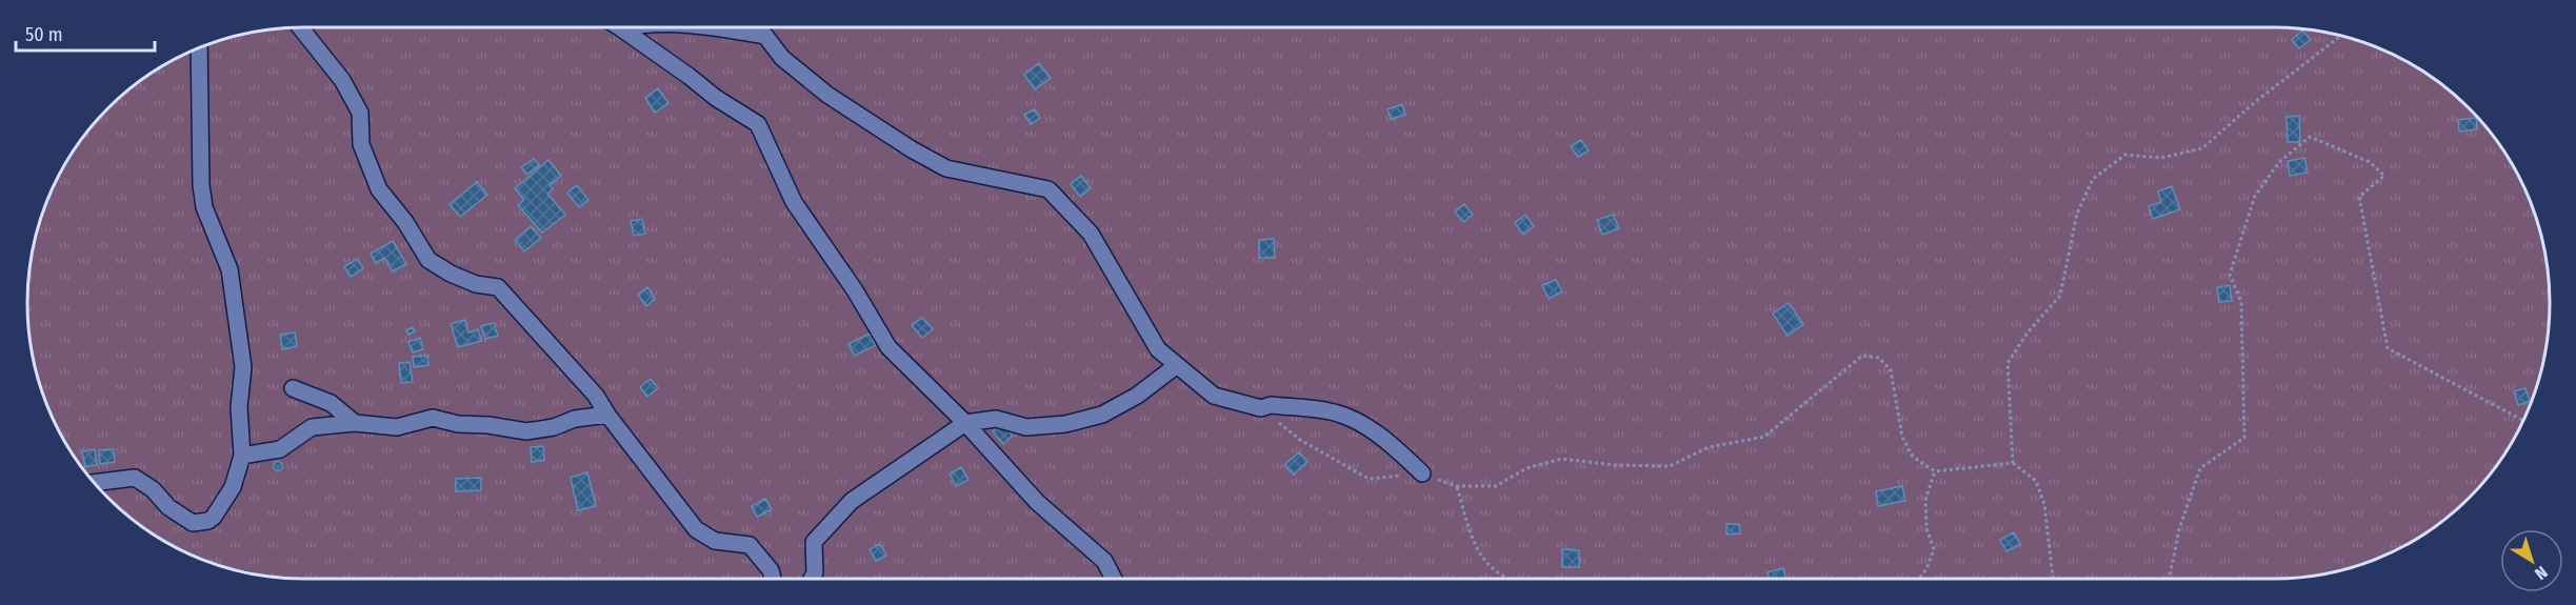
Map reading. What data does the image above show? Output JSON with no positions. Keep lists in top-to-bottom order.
{
  "scale_bar": "50 m",
  "north": "bottom right"
}
